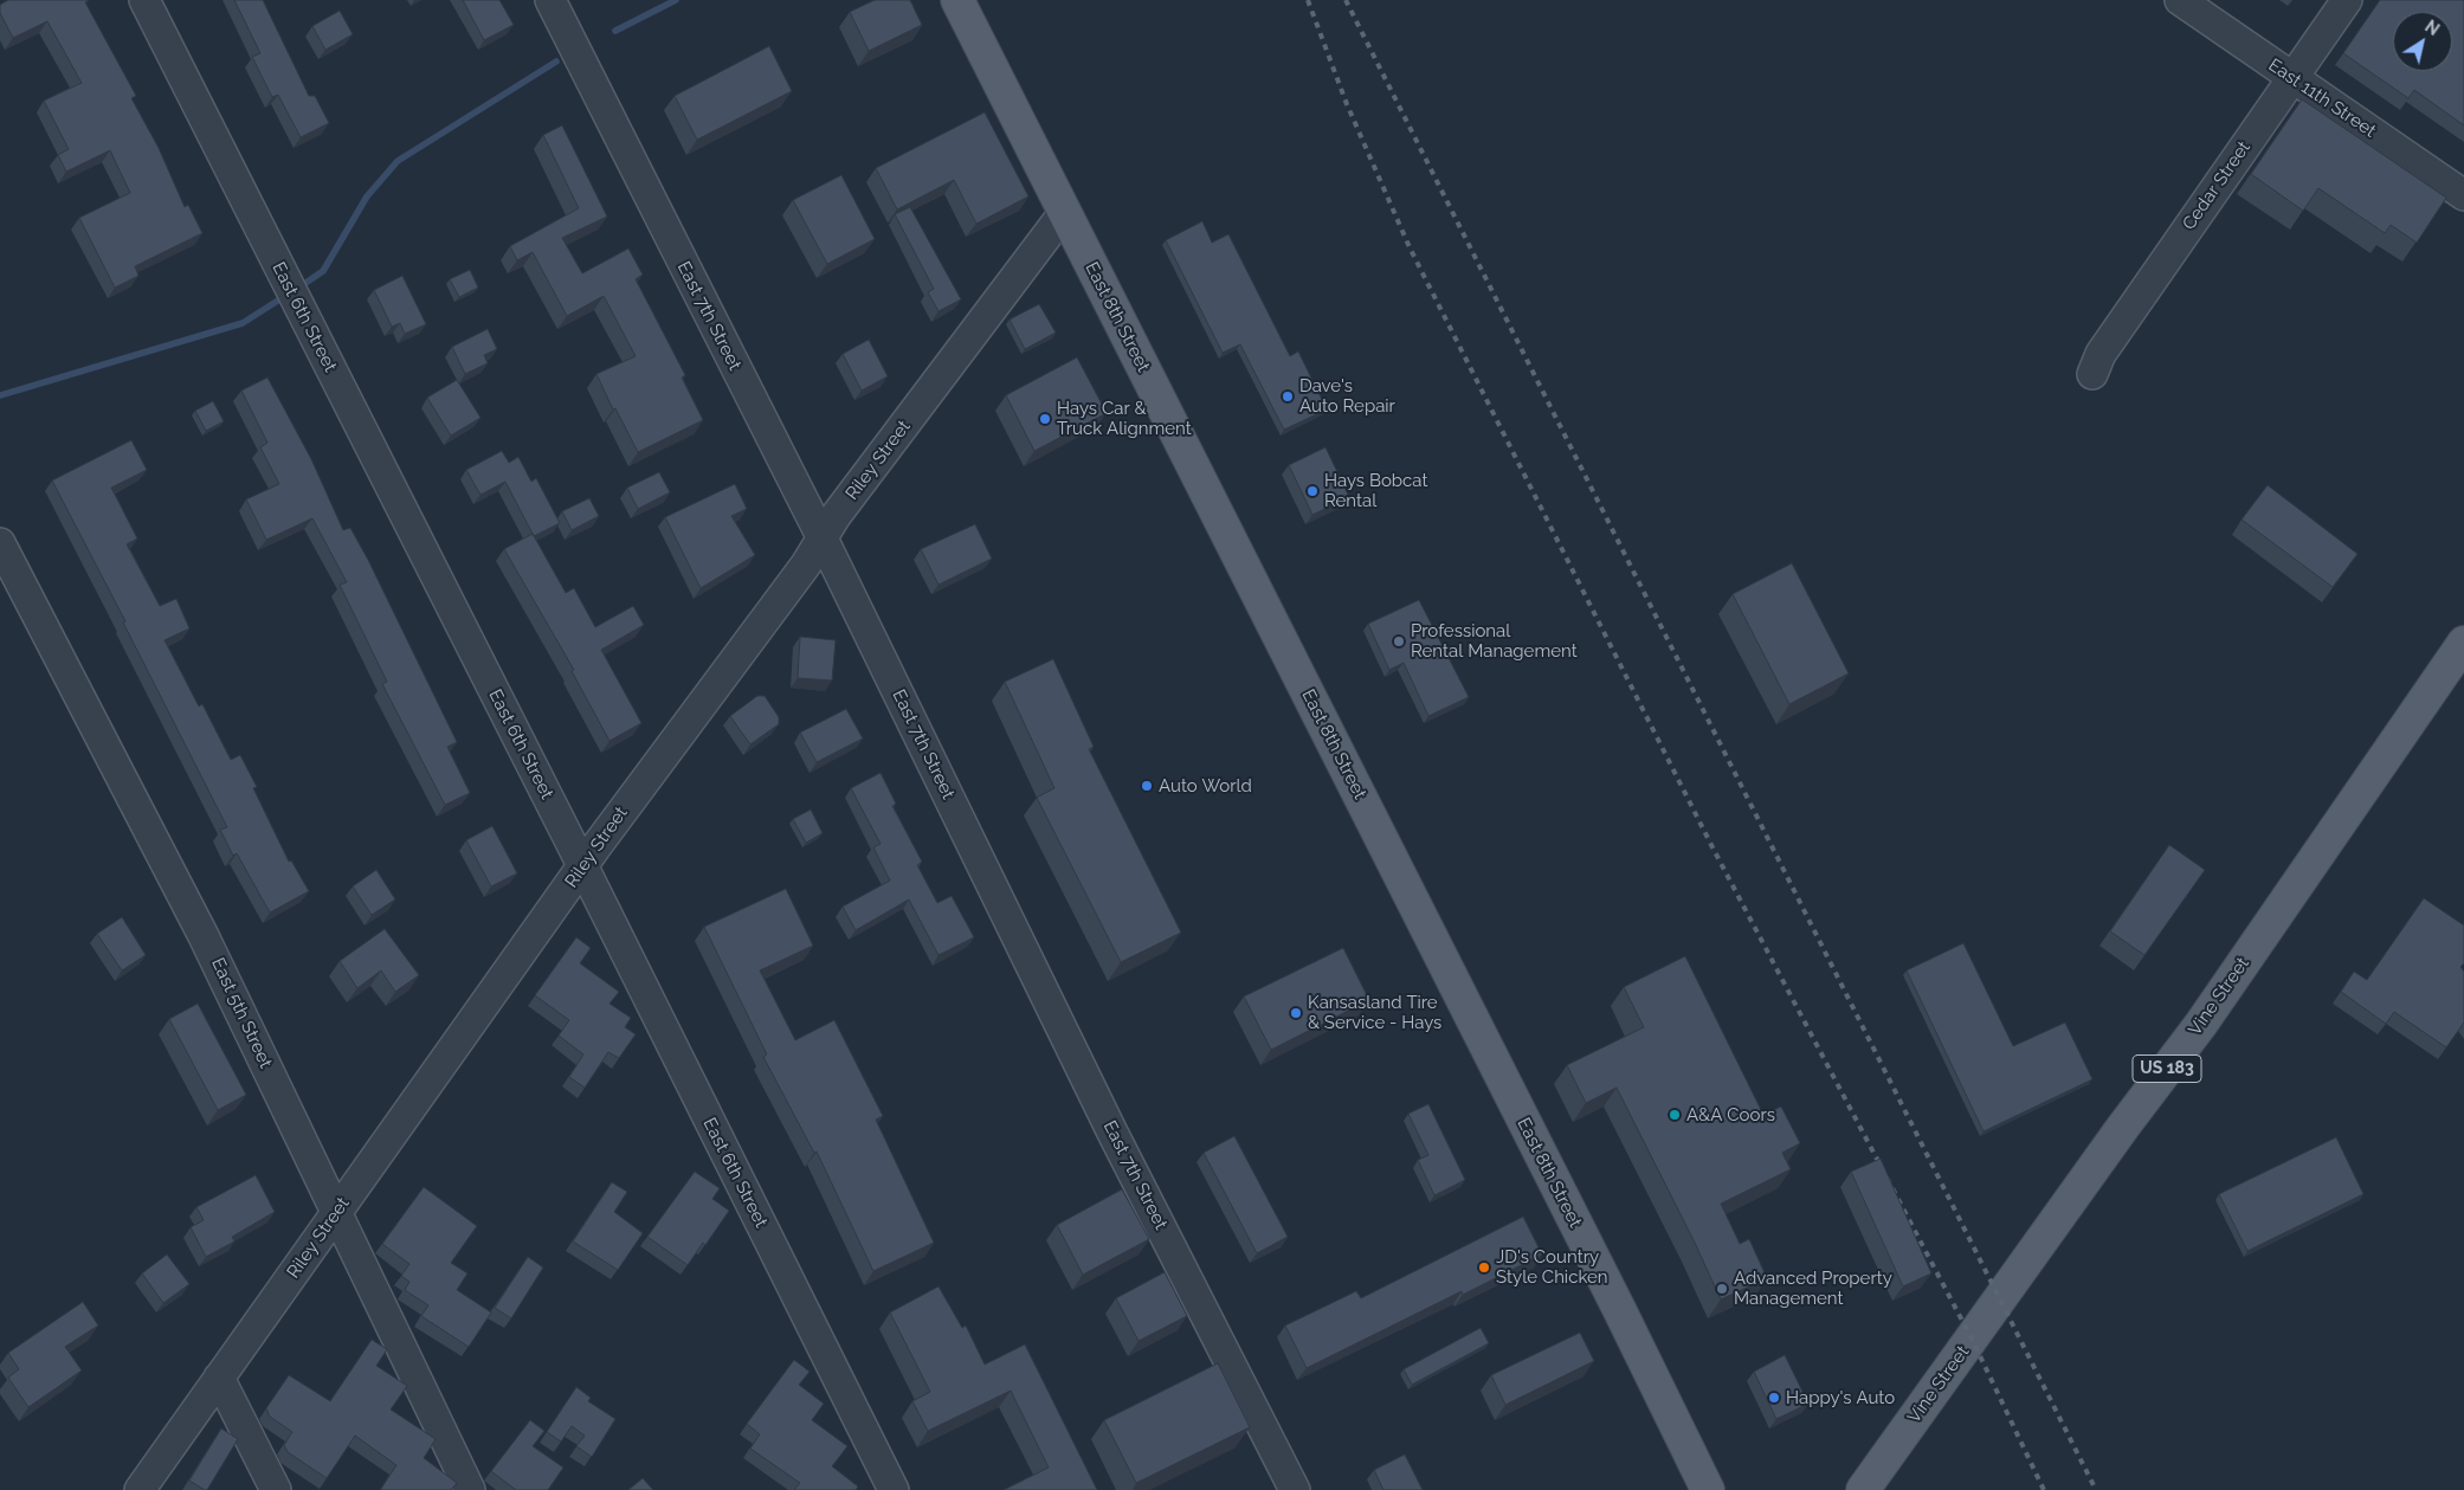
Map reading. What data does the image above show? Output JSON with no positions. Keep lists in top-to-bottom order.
{
  "streets": {
    "main road": ["East 8th Street", "Vine Street", "US 183"],
    "street": [
      "East 11th Street",
      "Cedar Street",
      "East 7th Street",
      "East 6th Street",
      "Riley Street",
      "East 5th Street"
    ]
  },
  "crossings": [
    ["East 11th Street", "Cedar Street"],
    ["East 7th Street", "Riley Street"],
    ["East 6th Street", "Riley Street"],
    ["East 8th Street", "Riley Street"],
    ["Riley Street", "East 5th Street"]
  ],
  "places": [
    "Dave's Auto Repair",
    "Hays Car & Truck Alignment",
    "Hays Bobcat Rental",
    "Professional Rental Management",
    "Auto World",
    "Kansasland Tire & Service - Hays",
    "A&A Coors",
    "JD's Country Style Chicken",
    "Advanced Property Management",
    "Happy's Auto"
  ],
  "north": "top right"
}
